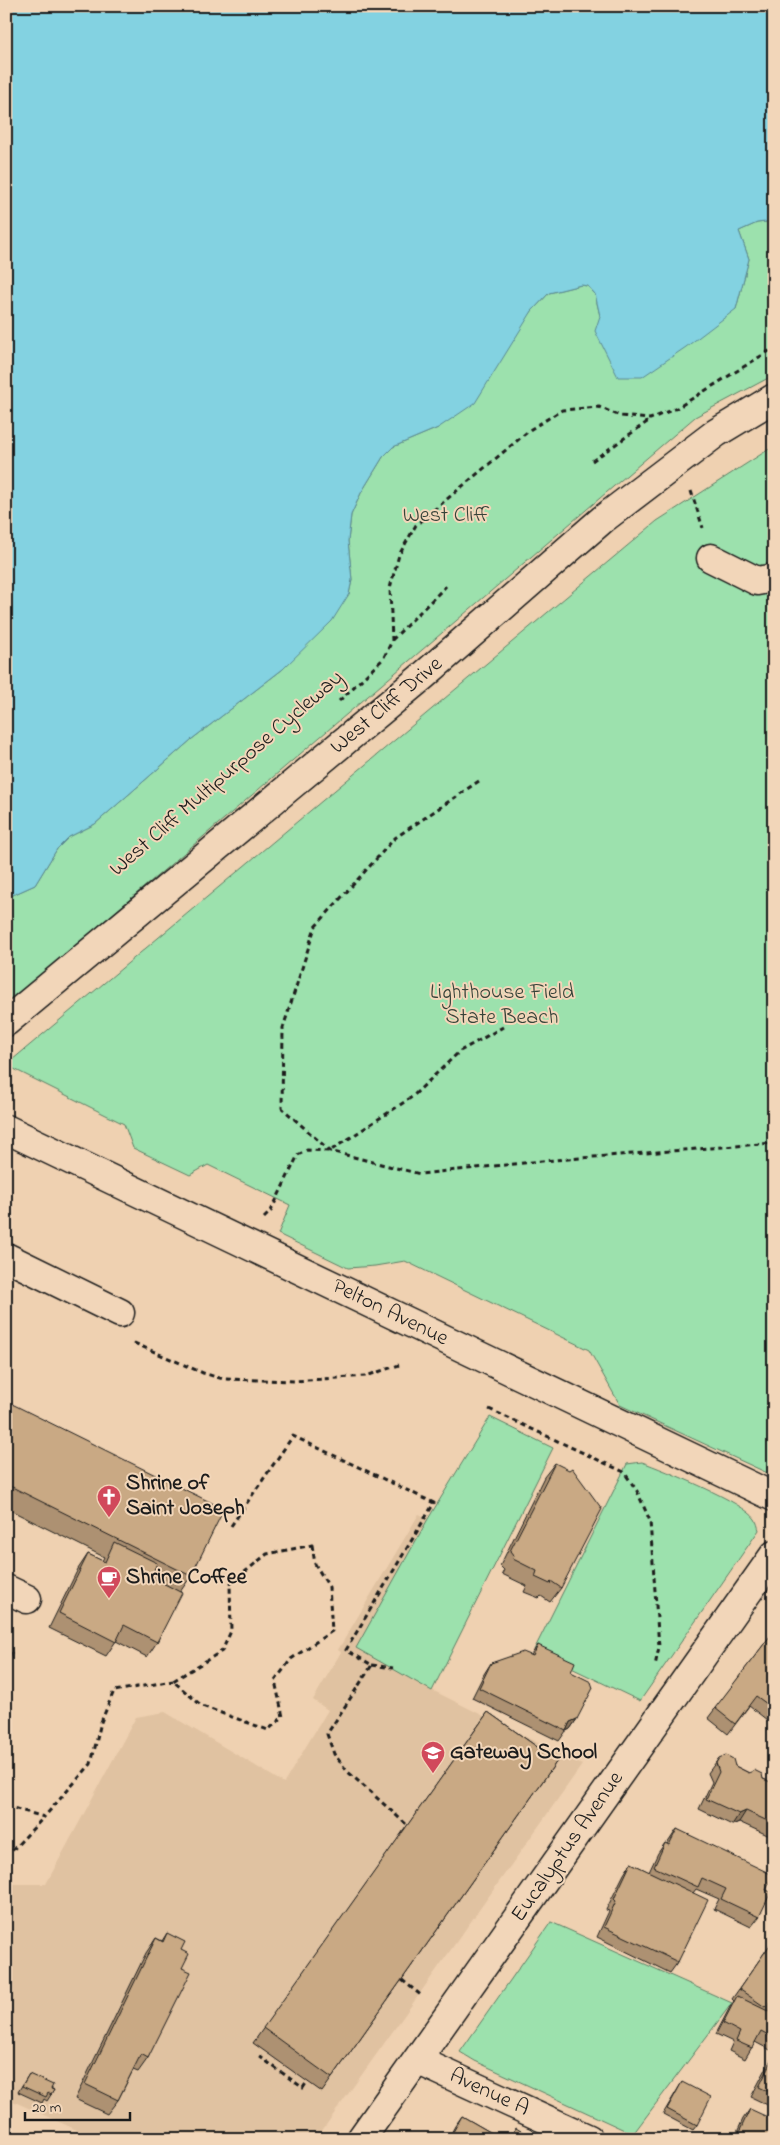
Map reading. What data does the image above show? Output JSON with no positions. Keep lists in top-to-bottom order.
{
  "streets": {
    "street": [
      "West Cliff Drive",
      "Pelton Avenue",
      "Eucalyptus Avenue",
      "Avenue A"
    ],
    "path": ["West Cliff Multipurpose Cycleway"]
  },
  "crossings": [
    ["Eucalyptus Avenue", "Avenue A"]
  ],
  "parks": ["West Cliff", "Lighthouse Field State Beach"],
  "places": {
    "church": ["Shrine of Saint Joseph"],
    "cafe": ["Shrine Coffee"],
    "school or university": ["Gateway School"]
  },
  "scale_bar": "20 m"
}
